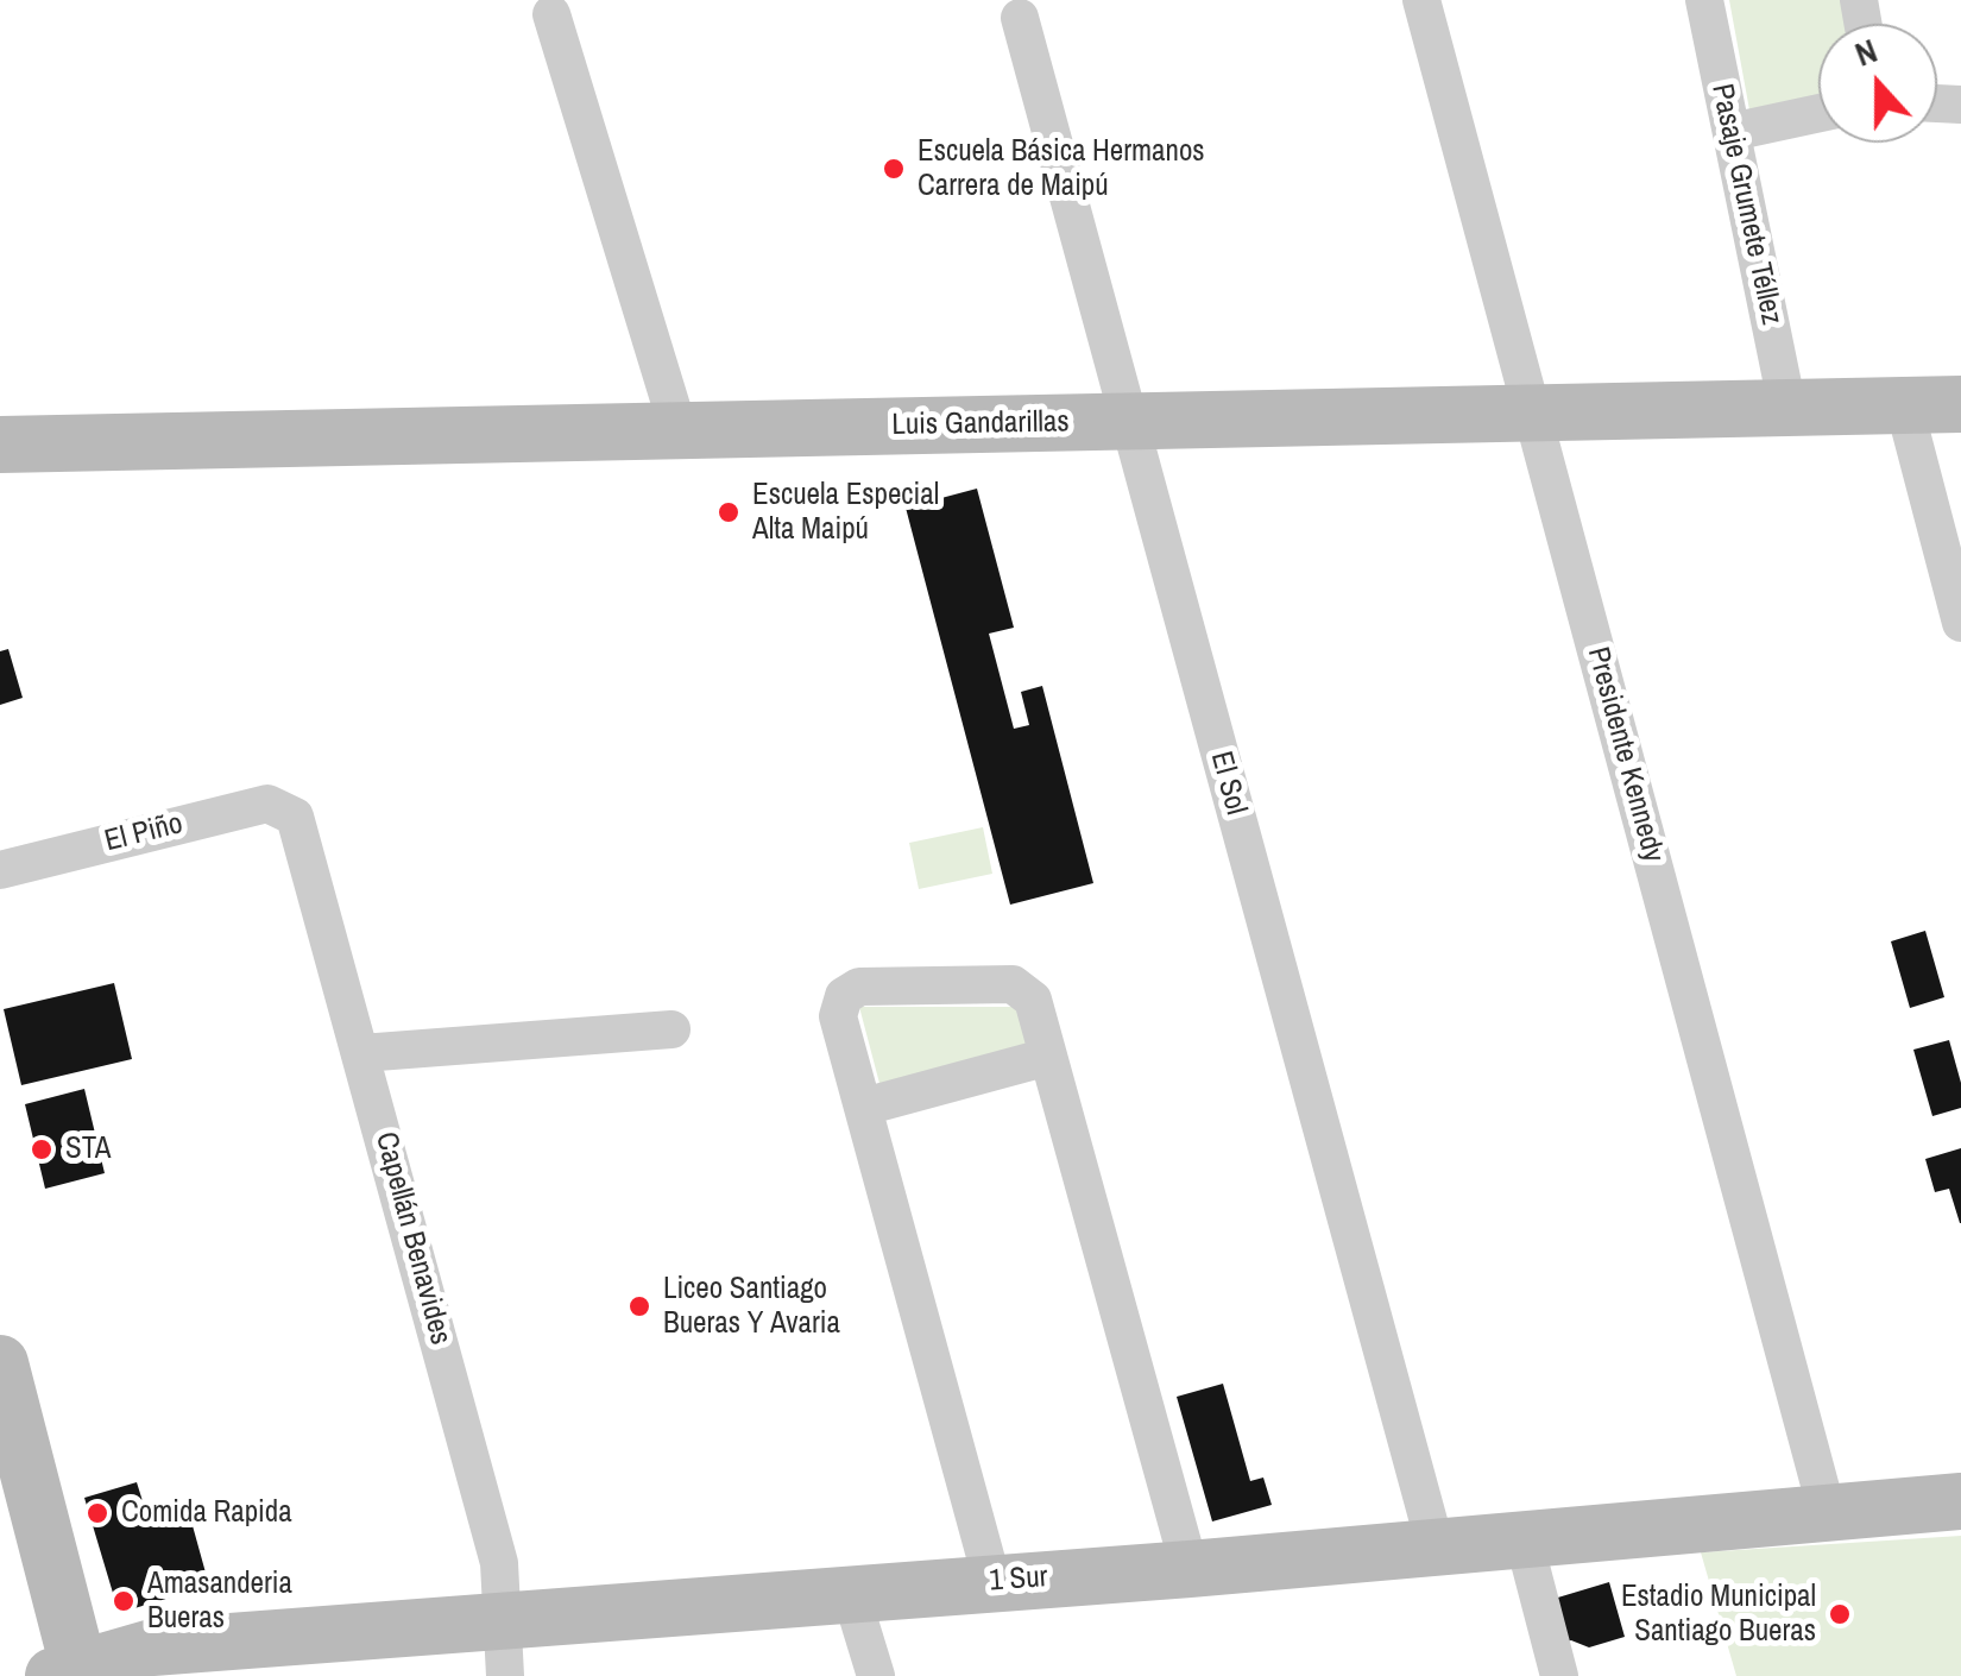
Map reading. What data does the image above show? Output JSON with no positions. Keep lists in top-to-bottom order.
{
  "streets": {
    "street": [
      "Pasaje Grumete Téllez",
      "Luis Gandarillas",
      "Presidente Kennedy",
      "El Sol",
      "El Piño",
      "Capellán Benavides",
      "1 Sur"
    ]
  },
  "crossings": [
    ["Pasaje Grumete Téllez", "Luis Gandarillas"],
    ["Luis Gandarillas", "Presidente Kennedy"],
    ["Luis Gandarillas", "El Sol"],
    ["Presidente Kennedy", "1 Sur"],
    ["El Sol", "1 Sur"],
    ["El Piño", "Capellán Benavides"],
    ["Capellán Benavides", "1 Sur"]
  ],
  "places": [
    "Escuela Básica Hermanos Carrera de Maipú",
    "Escuela Especial Alta Maipú",
    "STA",
    "Liceo Santiago Bueras Y Avaria",
    "Comida Rapida",
    "Amasanderia Bueras",
    "Estadio Municipal Santiago Bueras"
  ],
  "north": "top"
}
